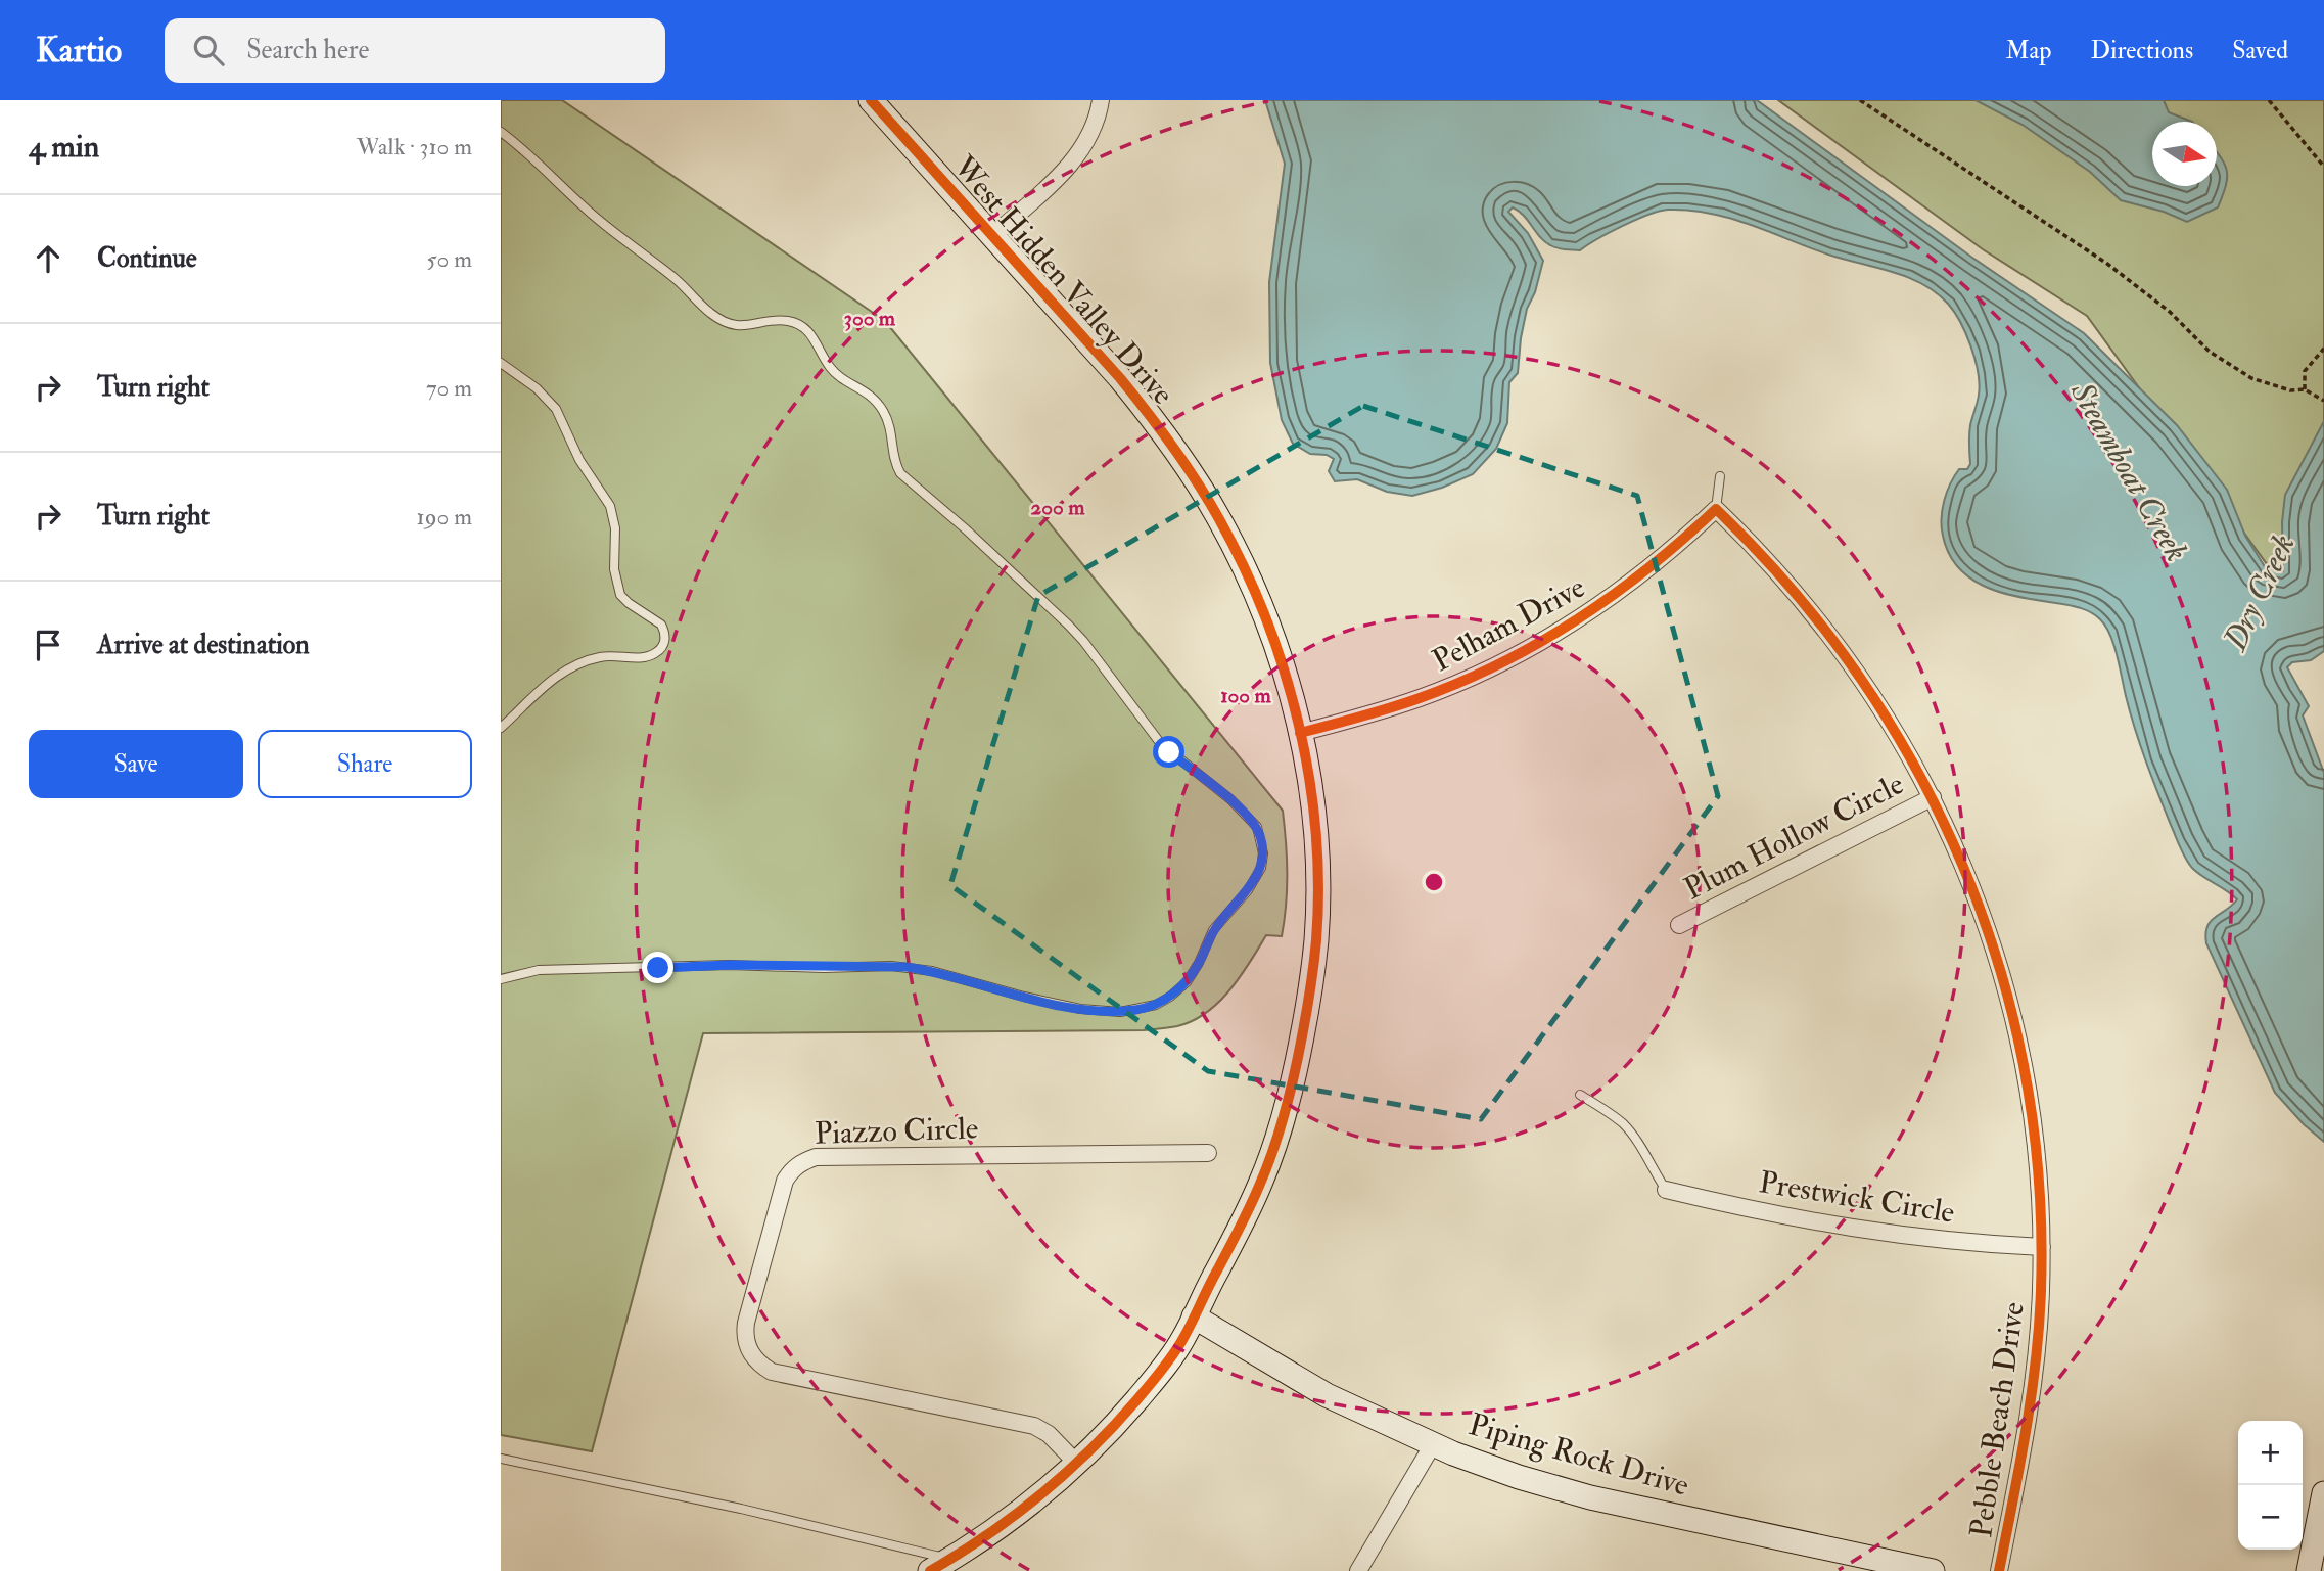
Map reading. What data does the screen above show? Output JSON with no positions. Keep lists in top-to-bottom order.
{
  "streets": {
    "street": [
      "West Hidden Valley Drive",
      "Pelham Drive",
      "Plum Hollow Circle",
      "Piazzo Circle",
      "Prestwick Circle",
      "Pebble Beach Drive",
      "Piping Rock Drive"
    ]
  },
  "crossings": [
    ["West Hidden Valley Drive", "Pelham Drive"],
    ["West Hidden Valley Drive", "Piazzo Circle"],
    ["West Hidden Valley Drive", "Piping Rock Drive"],
    ["Pelham Drive", "Pebble Beach Drive"],
    ["Plum Hollow Circle", "Pebble Beach Drive"],
    ["Prestwick Circle", "Pebble Beach Drive"]
  ],
  "water": ["Steamboat Creek", "Dry Creek"],
  "north": "right",
  "page": {
    "header": "Kartio",
    "search": "Search here",
    "nav": ["Map", "Directions", "Saved"],
    "heading": ["4 min", "Walk · 310 m"],
    "list": [
      ["Continue", "50 m"],
      ["Turn right", "70 m"],
      ["Turn right", "190 m"],
      "Arrive at destination"
    ],
    "buttons": ["Save", "Share"],
    "map_buttons": ["+", "−"]
  },
  "rings": ["300 m", "200 m", "100 m"]
}
